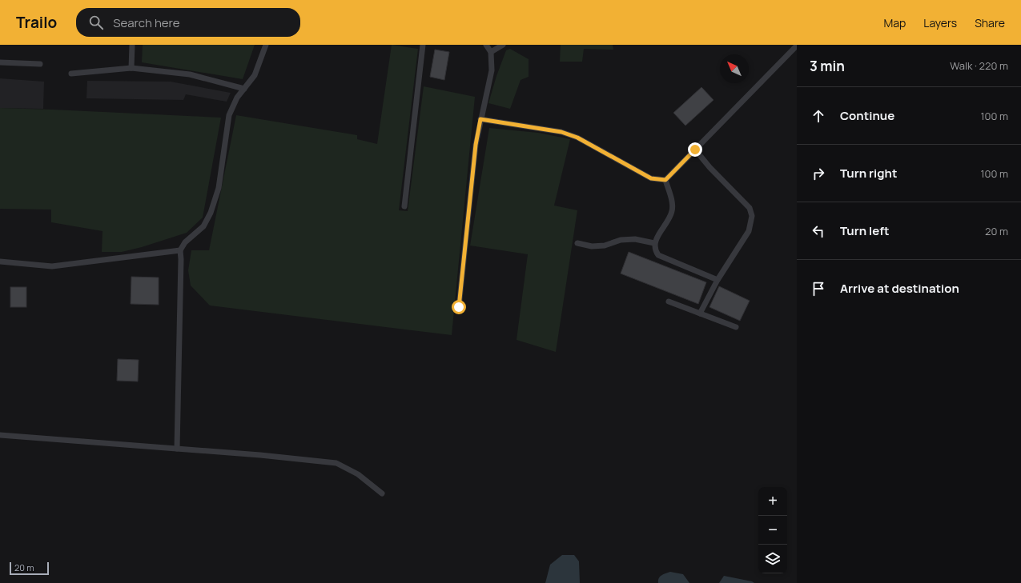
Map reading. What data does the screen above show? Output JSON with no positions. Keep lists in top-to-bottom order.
{
  "scale_bar": "20 m",
  "north": "top left",
  "page": {
    "header": "Trailo",
    "search": "Search here",
    "nav": ["Map", "Layers", "Share"],
    "heading": ["3 min", "Walk · 220 m"],
    "list": [
      ["Continue", "100 m"],
      ["Turn right", "100 m"],
      ["Turn left", "20 m"],
      "Arrive at destination"
    ],
    "map_buttons": ["+", "−"],
    "scale": "20 m"
  }
}
